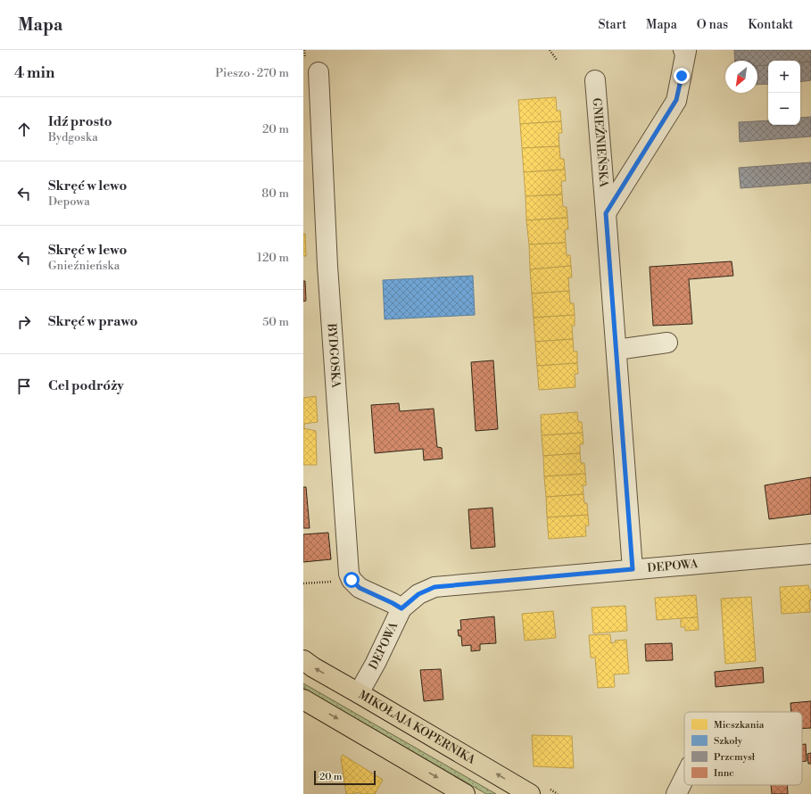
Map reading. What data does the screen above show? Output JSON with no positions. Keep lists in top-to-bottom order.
{
  "streets": {
    "main road": ["MIKOŁAJA KOPERNIKA"],
    "street": ["GNIEŹNIEŃSKA", "BYDGOSKA", "DEPOWA"]
  },
  "crossings": [
    ["GNIEŹNIEŃSKA", "DEPOWA"],
    ["DEPOWA", "MIKOŁAJA KOPERNIKA"]
  ],
  "legend": [
    "Mieszkania",
    "Szkoły",
    "Przemysł",
    "Inne"
  ],
  "scale_bar": "20 m",
  "north": "bottom left",
  "page": {
    "header": "Mapa",
    "nav": [
      "Start",
      "Mapa",
      "O nas",
      "Kontakt"
    ],
    "heading": ["4 min", "Pieszo · 270 m"],
    "map_buttons": ["+", "−"],
    "list": [
      ["Idź prosto", "Bydgoska", "20 m"],
      ["Skręć w lewo", "Depowa", "80 m"],
      ["Skręć w lewo", "Gnieźnieńska", "120 m"],
      ["Skręć w prawo", "50 m"],
      "Cel podróży"
    ],
    "scale": "20 m"
  }
}
